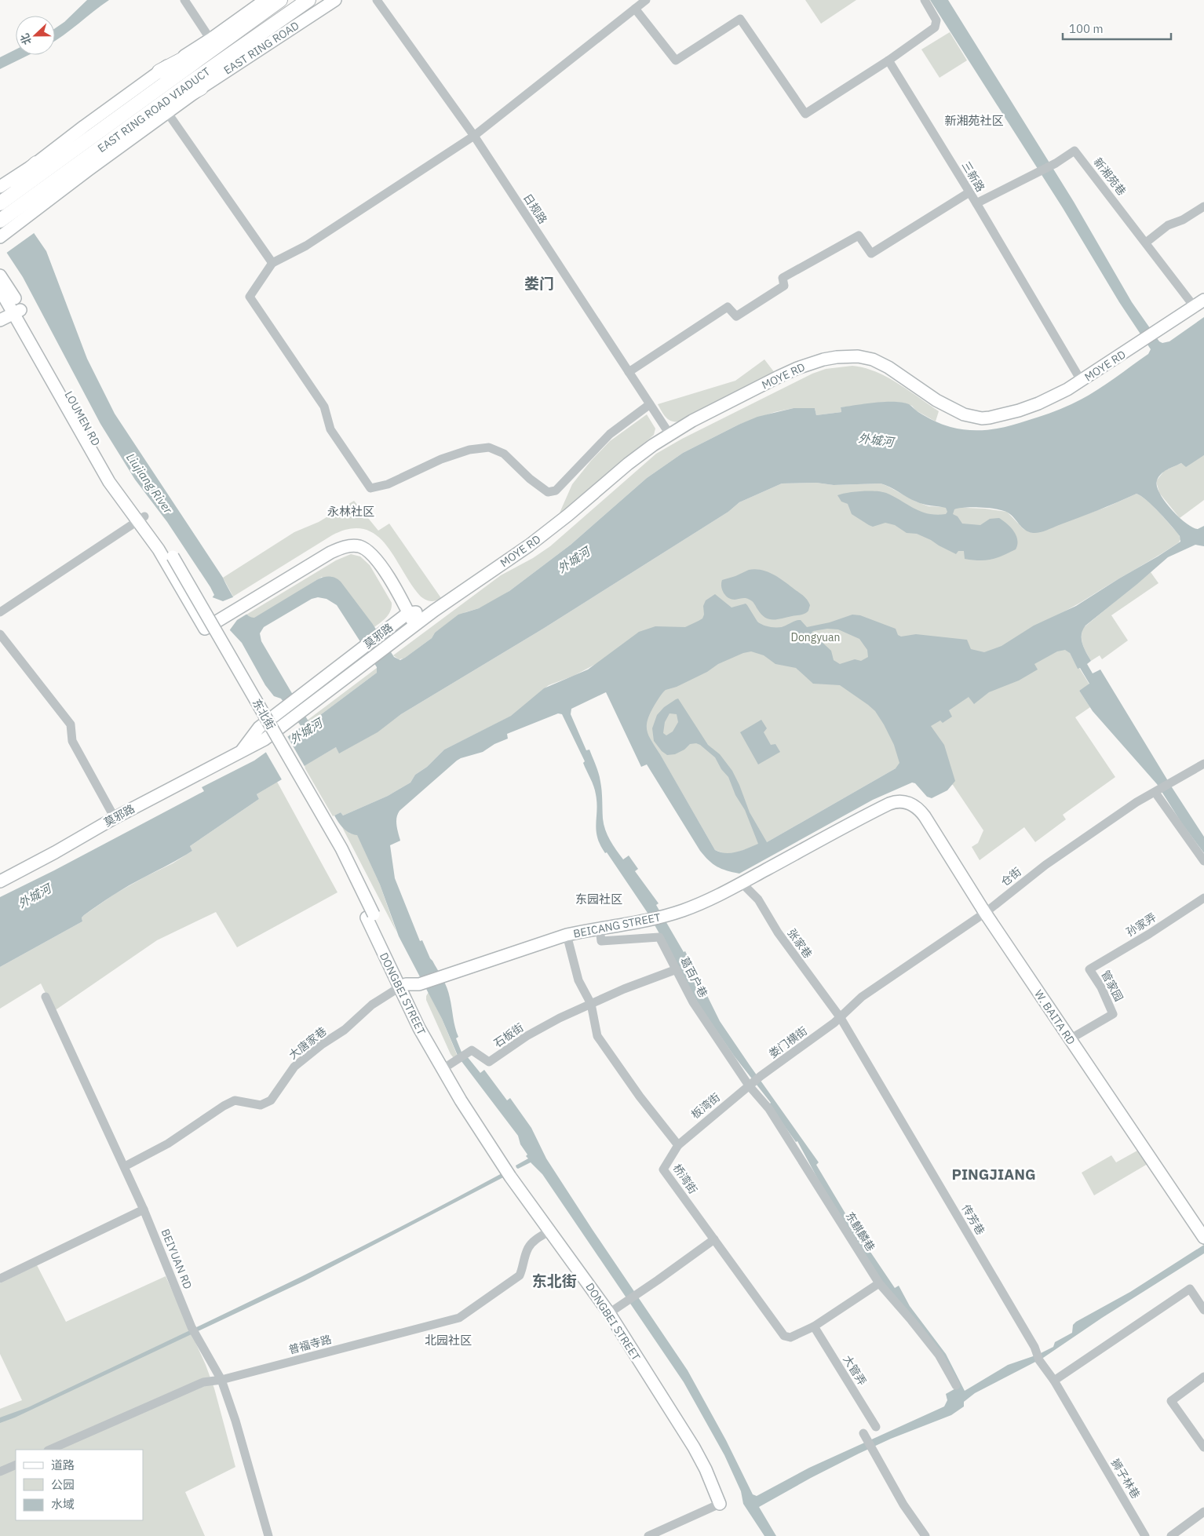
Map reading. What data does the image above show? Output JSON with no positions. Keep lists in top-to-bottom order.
{
  "streets": {
    "highway": ["EAST RING ROAD VIADUCT"],
    "main road": [
      "EAST RING ROAD",
      "MOYE RD",
      "LOUMEN RD",
      "莫邪路",
      "东北街",
      "BEICANG STREET",
      "DONGBEI STREET",
      "W. BAITA RD"
    ],
    "street": [
      "三新路",
      "新湘苑巷",
      "日规路",
      "仓街",
      "孙家弄",
      "张家巷",
      "葛百户巷",
      "管家园",
      "石板街",
      "娄门横街",
      "大唐家巷",
      "板湾街",
      "桥湾街",
      "传芳巷",
      "东麒麟巷",
      "BEIYUAN RD",
      "普福寺路",
      "大管弄",
      "狮子林巷"
    ]
  },
  "crossings": [
    ["EAST RING ROAD", "EAST RING ROAD VIADUCT"],
    ["三新路", "新湘苑巷"],
    ["三新路", "MOYE RD"],
    ["新湘苑巷", "MOYE RD"],
    ["日规路", "MOYE RD"],
    ["MOYE RD", "莫邪路"],
    ["LOUMEN RD", "东北街"],
    ["东北街", "DONGBEI STREET"],
    ["仓街", "张家巷"],
    ["仓街", "W. BAITA RD"],
    ["仓街", "娄门横街"],
    ["仓街", "传芳巷"],
    ["孙家弄", "管家园"],
    ["BEICANG STREET", "张家巷"],
    ["BEICANG STREET", "葛百户巷"],
    ["BEICANG STREET", "DONGBEI STREET"],
    ["BEICANG STREET", "W. BAITA RD"],
    ["BEICANG STREET", "大唐家巷"],
    ["张家巷", "娄门横街"],
    ["张家巷", "传芳巷"],
    ["葛百户巷", "娄门横街"],
    ["葛百户巷", "板湾街"],
    ["葛百户巷", "东麒麟巷"],
    ["管家园", "W. BAITA RD"],
    ["DONGBEI STREET", "石板街"],
    ["DONGBEI STREET", "大唐家巷"],
    ["DONGBEI STREET", "普福寺路"],
    ["娄门横街", "板湾街"],
    ["娄门横街", "传芳巷"],
    ["娄门横街", "东麒麟巷"],
    ["大唐家巷", "BEIYUAN RD"],
    ["板湾街", "桥湾街"],
    ["板湾街", "东麒麟巷"],
    ["桥湾街", "东麒麟巷"],
    ["桥湾街", "大管弄"],
    ["传芳巷", "狮子林巷"],
    ["BEIYUAN RD", "普福寺路"]
  ],
  "districts": [
    "新湘苑社区",
    "娄门",
    "永林社区",
    "东园社区",
    "PINGJIANG",
    "东北街",
    "北园社区"
  ],
  "water": ["外城河", "Liujiang River"],
  "parks": ["Dongyuan"],
  "legend": ["道路", "公园", "水域"],
  "scale_bar": "100 m",
  "north": "left"
}
